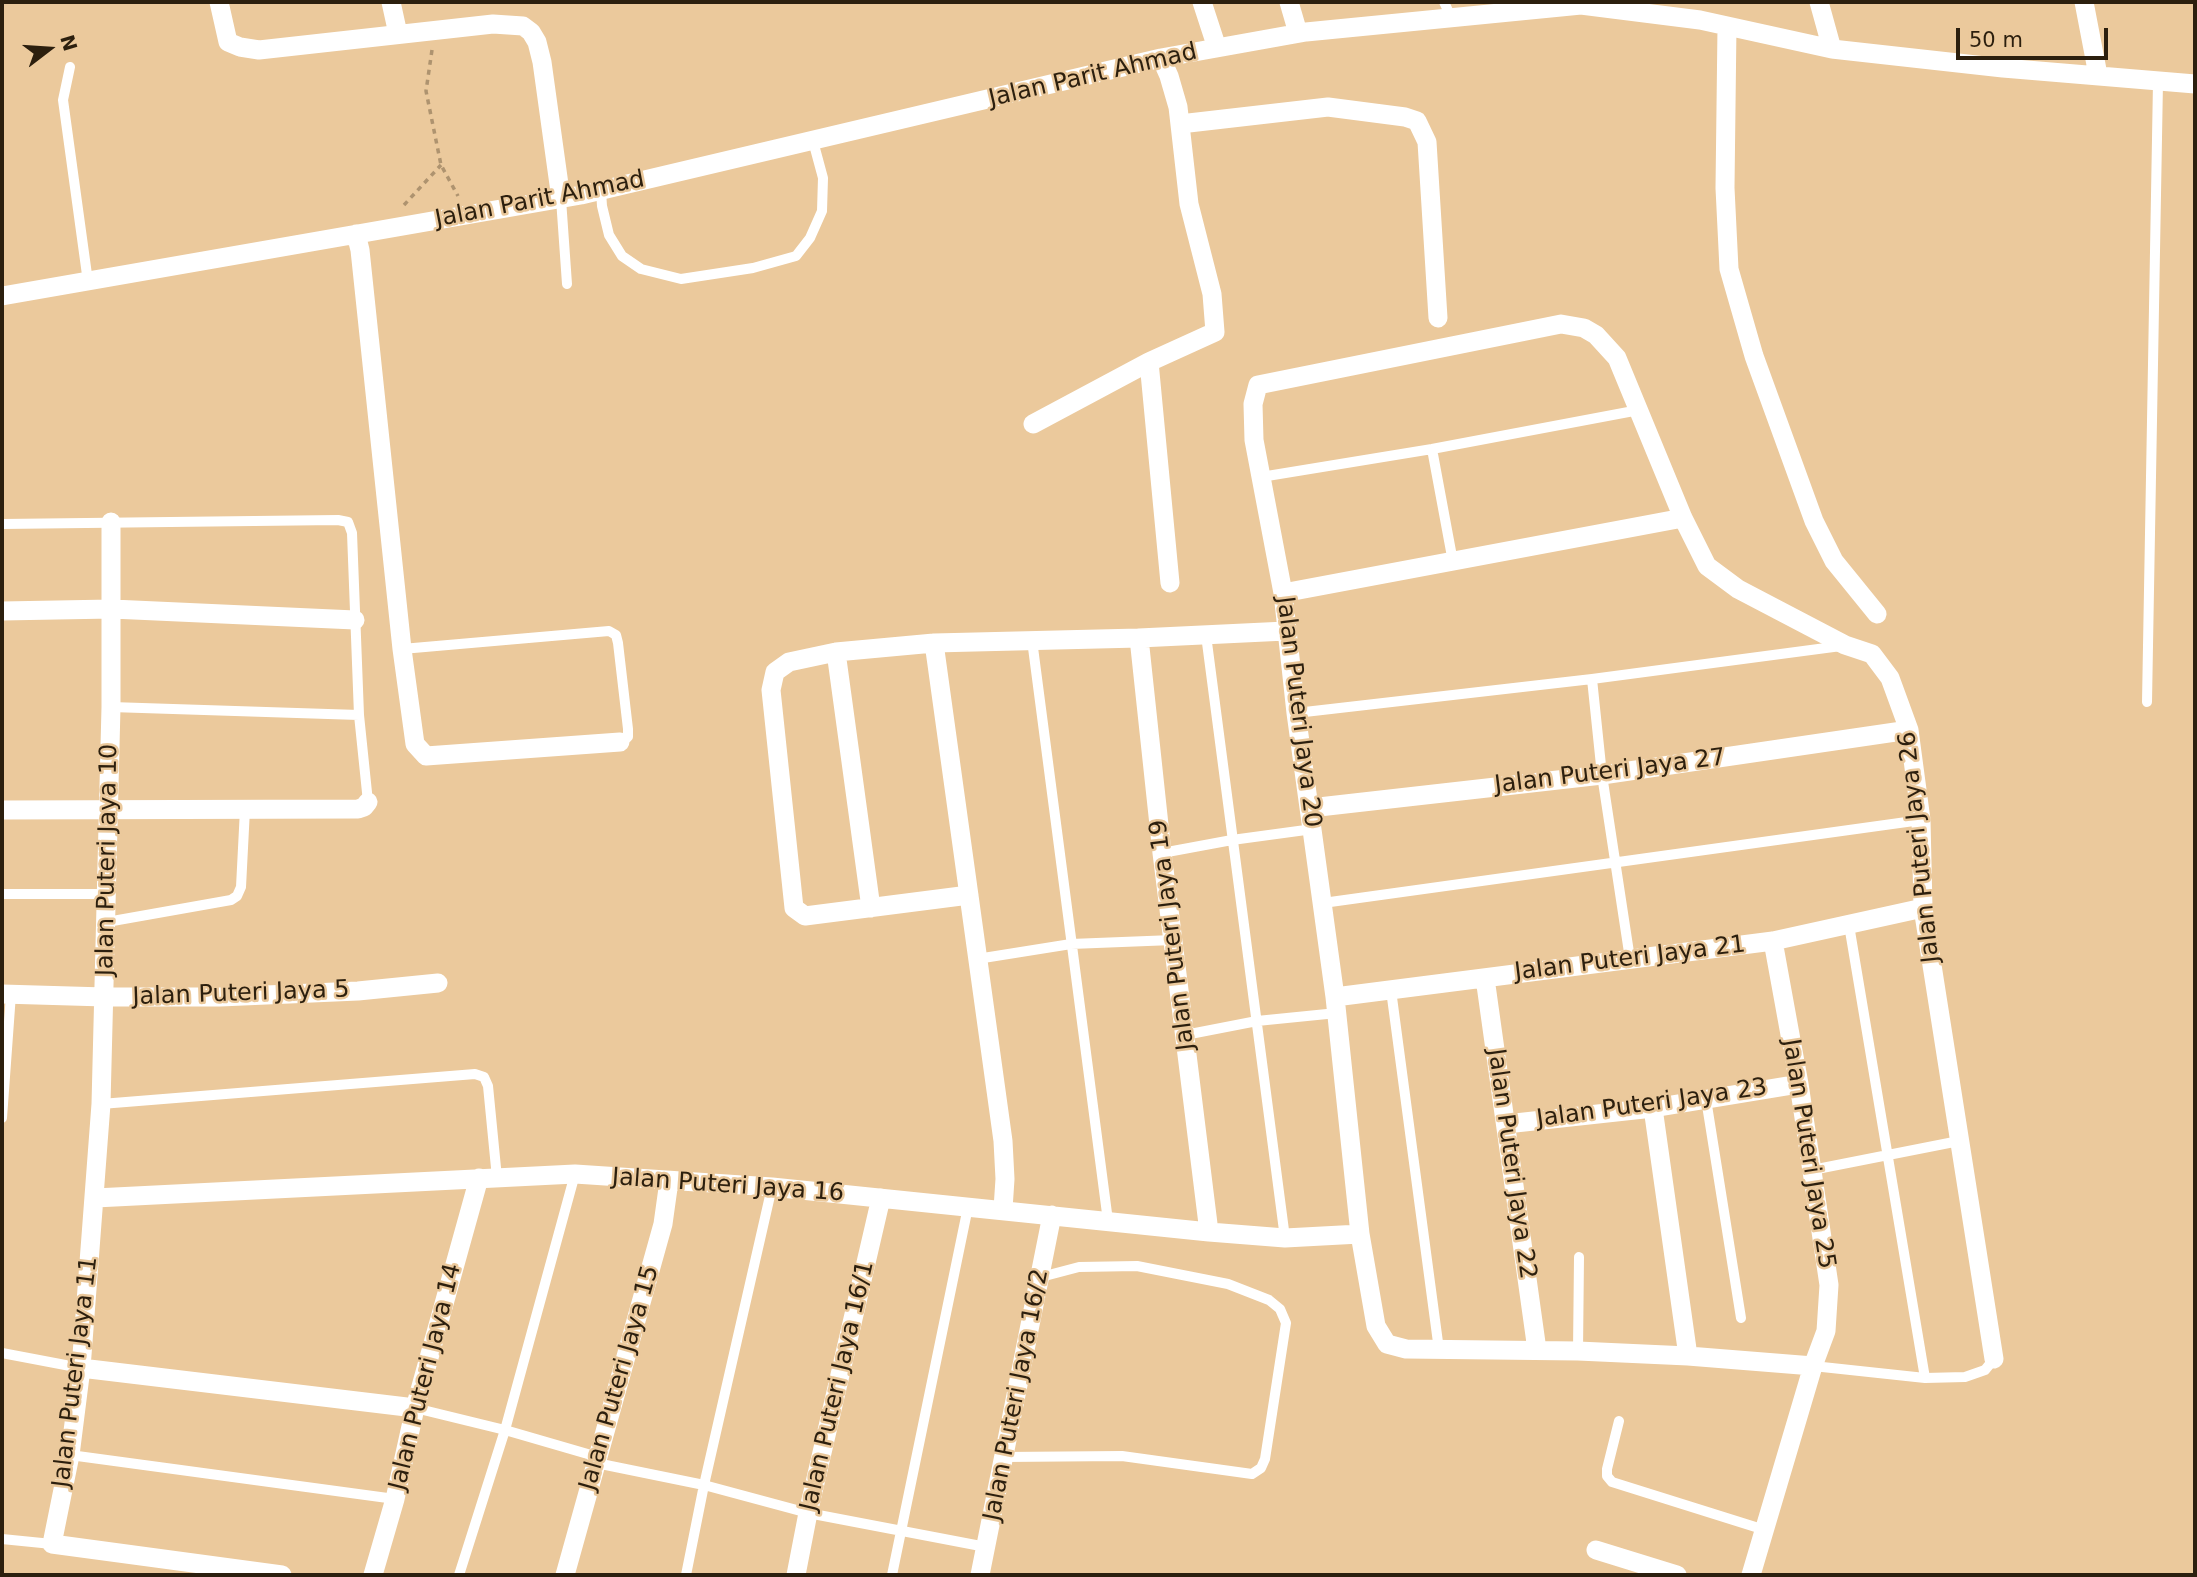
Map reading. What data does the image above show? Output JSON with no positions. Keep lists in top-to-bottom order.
{
  "streets": {
    "street": [
      "Jalan Parit Ahmad",
      "Jalan Puteri Jaya 20",
      "Jalan Puteri Jaya 27",
      "Jalan Puteri Jaya 26",
      "Jalan Puteri Jaya 10",
      "Jalan Puteri Jaya 19",
      "Jalan Puteri Jaya 21",
      "Jalan Puteri Jaya 5",
      "Jalan Puteri Jaya 23",
      "Jalan Puteri Jaya 25",
      "Jalan Puteri Jaya 22",
      "Jalan Puteri Jaya 16",
      "Jalan Puteri Jaya 11",
      "Jalan Puteri Jaya 14",
      "Jalan Puteri Jaya 15",
      "Jalan Puteri Jaya 16/1",
      "Jalan Puteri Jaya 16/2"
    ]
  },
  "crossings": [
    ["Jalan Puteri Jaya 20", "Jalan Puteri Jaya 27"],
    ["Jalan Puteri Jaya 20", "Jalan Puteri Jaya 26"],
    ["Jalan Puteri Jaya 20", "Jalan Puteri Jaya 21"],
    ["Jalan Puteri Jaya 20", "Jalan Puteri Jaya 16"],
    ["Jalan Puteri Jaya 27", "Jalan Puteri Jaya 26"],
    ["Jalan Puteri Jaya 26", "Jalan Puteri Jaya 21"],
    ["Jalan Puteri Jaya 10", "Jalan Puteri Jaya 5"],
    ["Jalan Puteri Jaya 10", "Jalan Puteri Jaya 16"],
    ["Jalan Puteri Jaya 10", "Jalan Puteri Jaya 11"],
    ["Jalan Puteri Jaya 19", "Jalan Puteri Jaya 16"],
    ["Jalan Puteri Jaya 21", "Jalan Puteri Jaya 25"],
    ["Jalan Puteri Jaya 21", "Jalan Puteri Jaya 22"],
    ["Jalan Puteri Jaya 23", "Jalan Puteri Jaya 25"],
    ["Jalan Puteri Jaya 23", "Jalan Puteri Jaya 22"],
    ["Jalan Puteri Jaya 16", "Jalan Puteri Jaya 11"],
    ["Jalan Puteri Jaya 16", "Jalan Puteri Jaya 14"],
    ["Jalan Puteri Jaya 16", "Jalan Puteri Jaya 15"],
    ["Jalan Puteri Jaya 16", "Jalan Puteri Jaya 16/1"],
    ["Jalan Puteri Jaya 16", "Jalan Puteri Jaya 16/2"]
  ],
  "scale_bar": "50 m",
  "north": "right"
}
